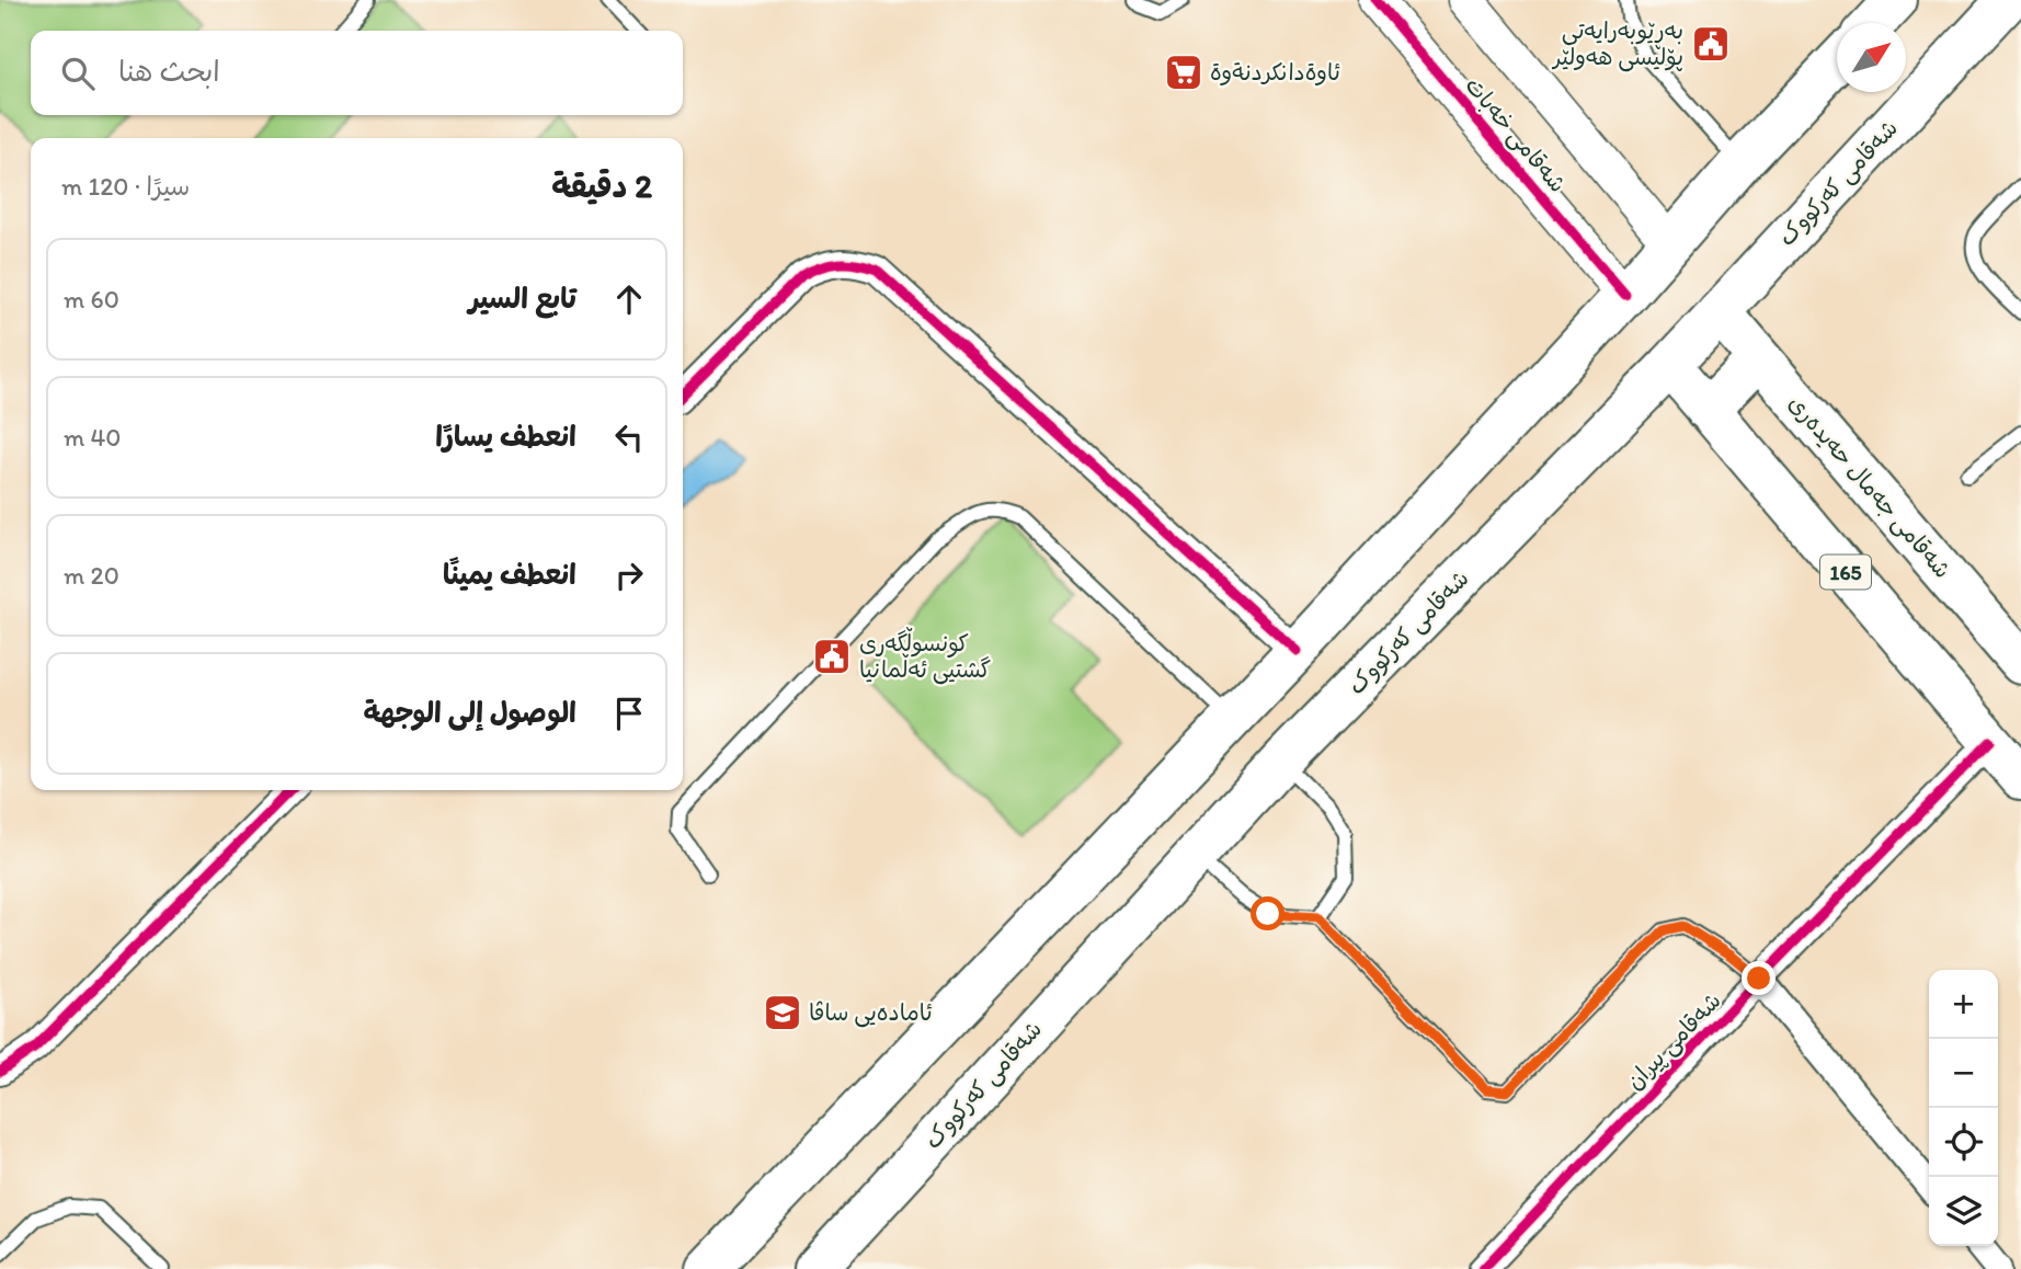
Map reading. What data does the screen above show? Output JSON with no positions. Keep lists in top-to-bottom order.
{
  "streets": {
    "main road": ["شەقامی کەرکووک", "شەقامی جەمال حەیدەری", "165"],
    "street": ["شەقامی خەبات", "شەقامی پیران"]
  },
  "crossings": [
    ["شەقامی کەرکووک", "شەقامی جەمال حەیدەری"],
    ["شەقامی کەرکووک", "165"],
    ["165", "شەقامی پیران"]
  ],
  "places": {
    "public building": ["بەڕێوبەرایەتی پۆلیسی هەولێر", "کونسوڵگەری گشتیی ئەڵمانیا"],
    "supermarket": ["ئاوةدانكردنةوة"],
    "school or university": ["ئامادەیی ساڤا"]
  },
  "north": "top right",
  "page": {
    "search": "ابحث هنا",
    "heading": ["2 دقيقة", "سيرًا · 120 m"],
    "list": [
      ["تابع السير", "60 m"],
      ["انعطف يسارًا", "40 m"],
      ["انعطف يمينًا", "20 m"],
      "الوصول إلى الوجهة"
    ],
    "map_buttons": ["+", "−"]
  }
}
